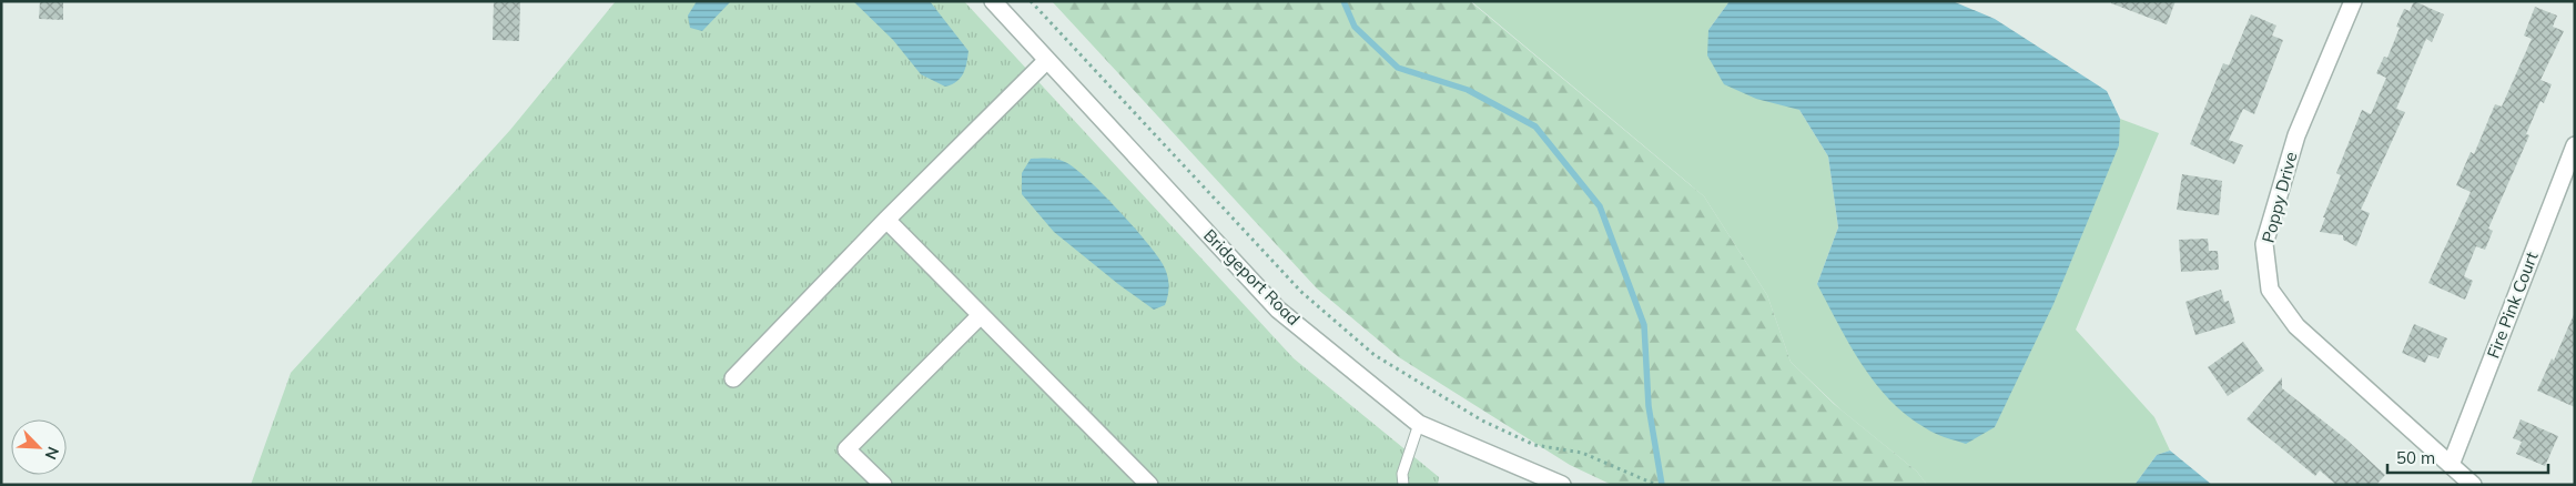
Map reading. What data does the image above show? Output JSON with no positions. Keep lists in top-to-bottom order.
{
  "streets": {
    "street": ["Poppy Drive", "Bridgeport Road", "Fire Pink Court"]
  },
  "crossings": [
    ["Poppy Drive", "Fire Pink Court"]
  ],
  "scale_bar": "50 m",
  "north": "bottom right"
}
